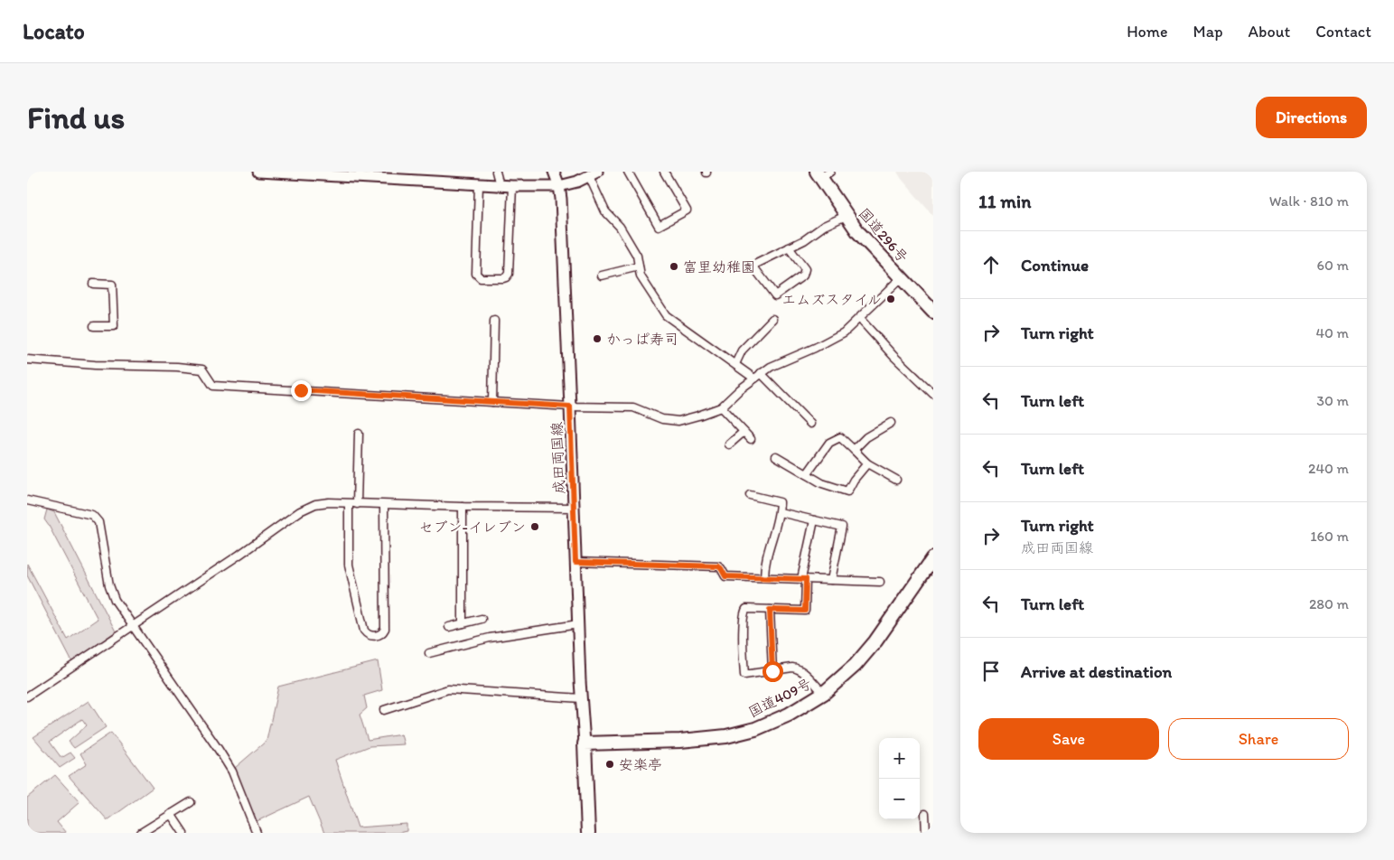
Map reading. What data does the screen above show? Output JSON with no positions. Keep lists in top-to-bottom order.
{
  "streets": {
    "highway": ["国道296号", "国道409号"],
    "main road": ["成田両国線"]
  },
  "crossings": [
    ["成田両国線", "国道409号"]
  ],
  "places": [
    "富里幼稚園",
    "エムズスタイル",
    "かっぱ寿司",
    "セブン-イレブン",
    "安楽亭"
  ],
  "page": {
    "header": "Locato",
    "nav": [
      "Home",
      "Map",
      "About",
      "Contact"
    ],
    "buttons": [
      "Directions",
      ["Save", "Share"]
    ],
    "title": "Find us",
    "heading": ["11 min", "Walk · 810 m"],
    "list": [
      ["Continue", "60 m"],
      ["Turn right", "40 m"],
      ["Turn left", "30 m"],
      ["Turn left", "240 m"],
      ["Turn right", "成田両国線", "160 m"],
      ["Turn left", "280 m"],
      "Arrive at destination"
    ],
    "map_buttons": ["+", "−"]
  }
}
